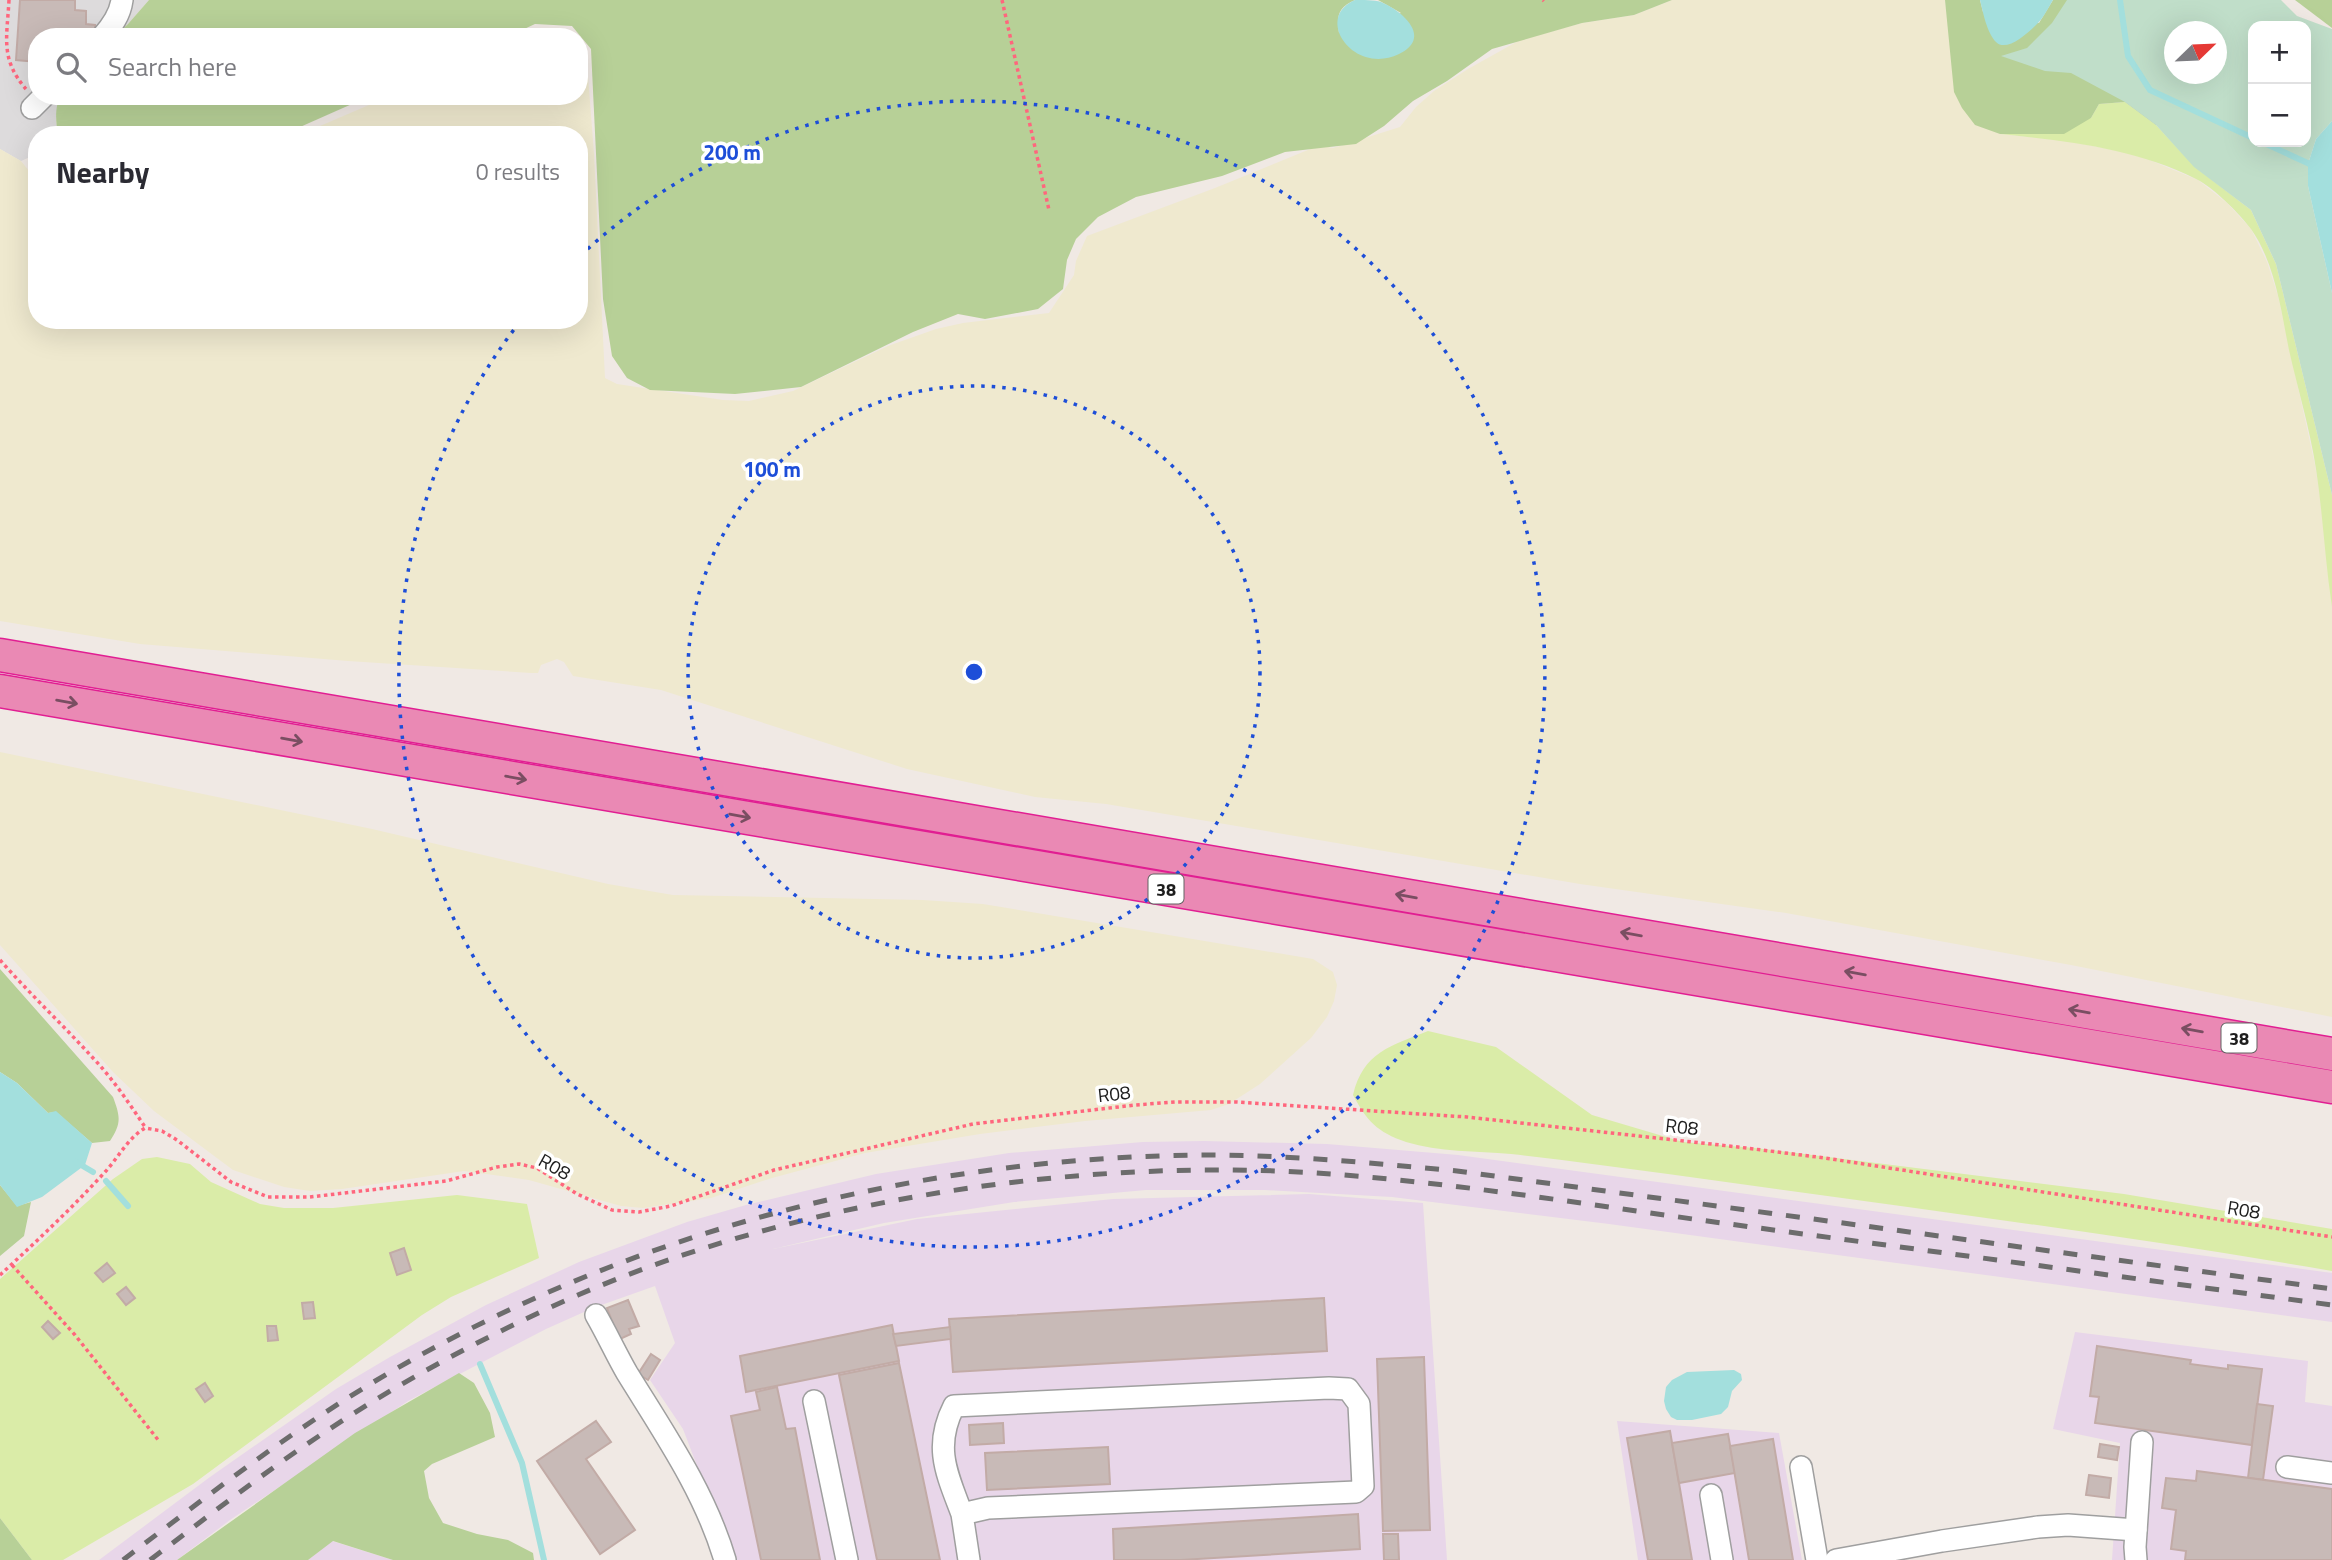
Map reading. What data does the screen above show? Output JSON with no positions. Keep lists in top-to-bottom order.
{
  "streets": {
    "highway": ["38"],
    "path": ["R08"]
  },
  "north": "top right",
  "page": {
    "map_buttons": ["+", "−"],
    "search": "Search here",
    "heading": ["Nearby", "0 results"]
  },
  "rings": ["200 m", "100 m"]
}
